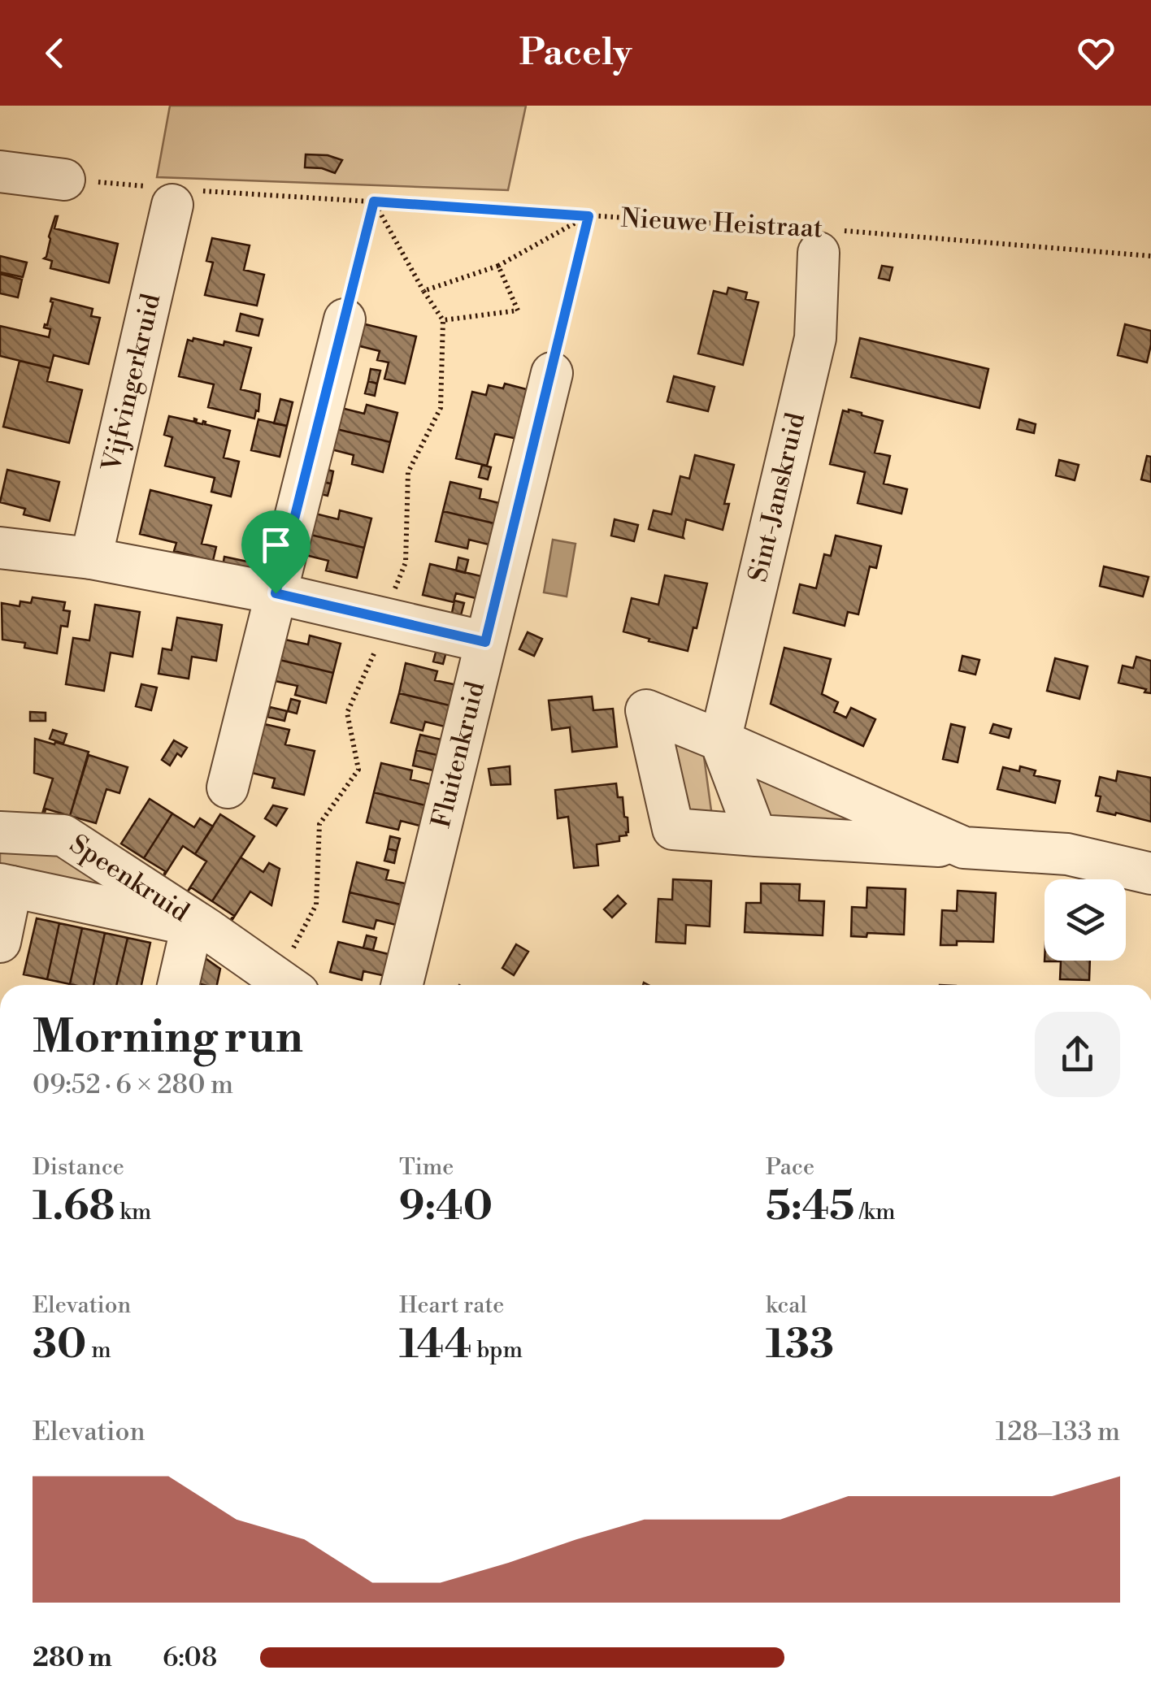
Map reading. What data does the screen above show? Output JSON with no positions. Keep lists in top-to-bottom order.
{
  "streets": {
    "street": [
      "Vijfvingerkruid",
      "Sint-Janskruid",
      "Fluitenkruid",
      "Speenkruid"
    ],
    "path": ["Nieuwe Heistraat"]
  },
  "crossings": [
    ["Nieuwe Heistraat", "Vijfvingerkruid"],
    ["Nieuwe Heistraat", "Sint-Janskruid"]
  ],
  "page": {
    "header": "Pacely",
    "heading": ["Morning run", "09:52 · 6 × 280 m"],
    "stats": [
      ["Distance", "1.68 km"],
      ["Time", "9:40"],
      ["Pace", "5:45 /km"],
      ["Elevation", "30 m"],
      ["Heart rate", "144 bpm"],
      ["kcal", "133"]
    ],
    "chart": ["Elevation", "128–133 m"],
    "list": [
      {
        "name": "280 m",
        "note": "6:08"
      }
    ]
  }
}
